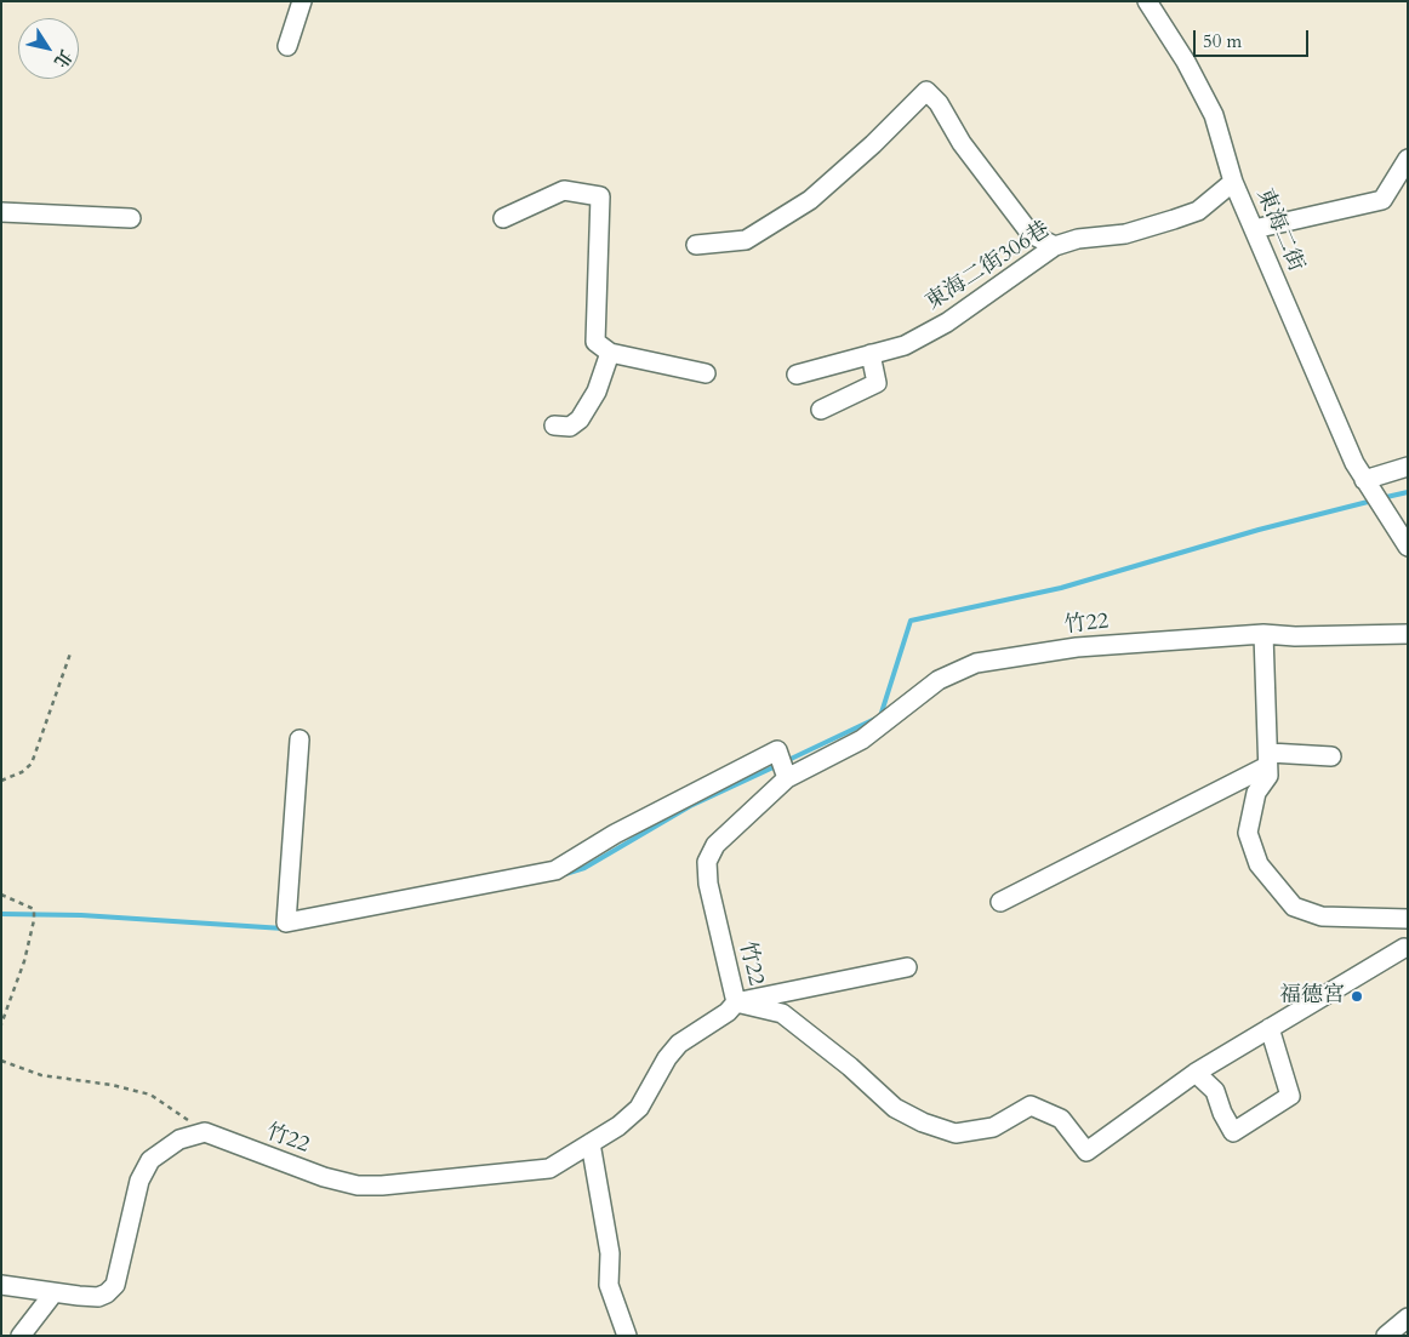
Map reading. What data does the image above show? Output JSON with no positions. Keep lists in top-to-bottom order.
{
  "streets": {
    "street": ["東海二街", "東海二街306巷", "竹22"]
  },
  "crossings": [
    ["東海二街", "東海二街306巷"]
  ],
  "places": ["福德宮"],
  "scale_bar": "50 m",
  "north": "bottom right"
}
